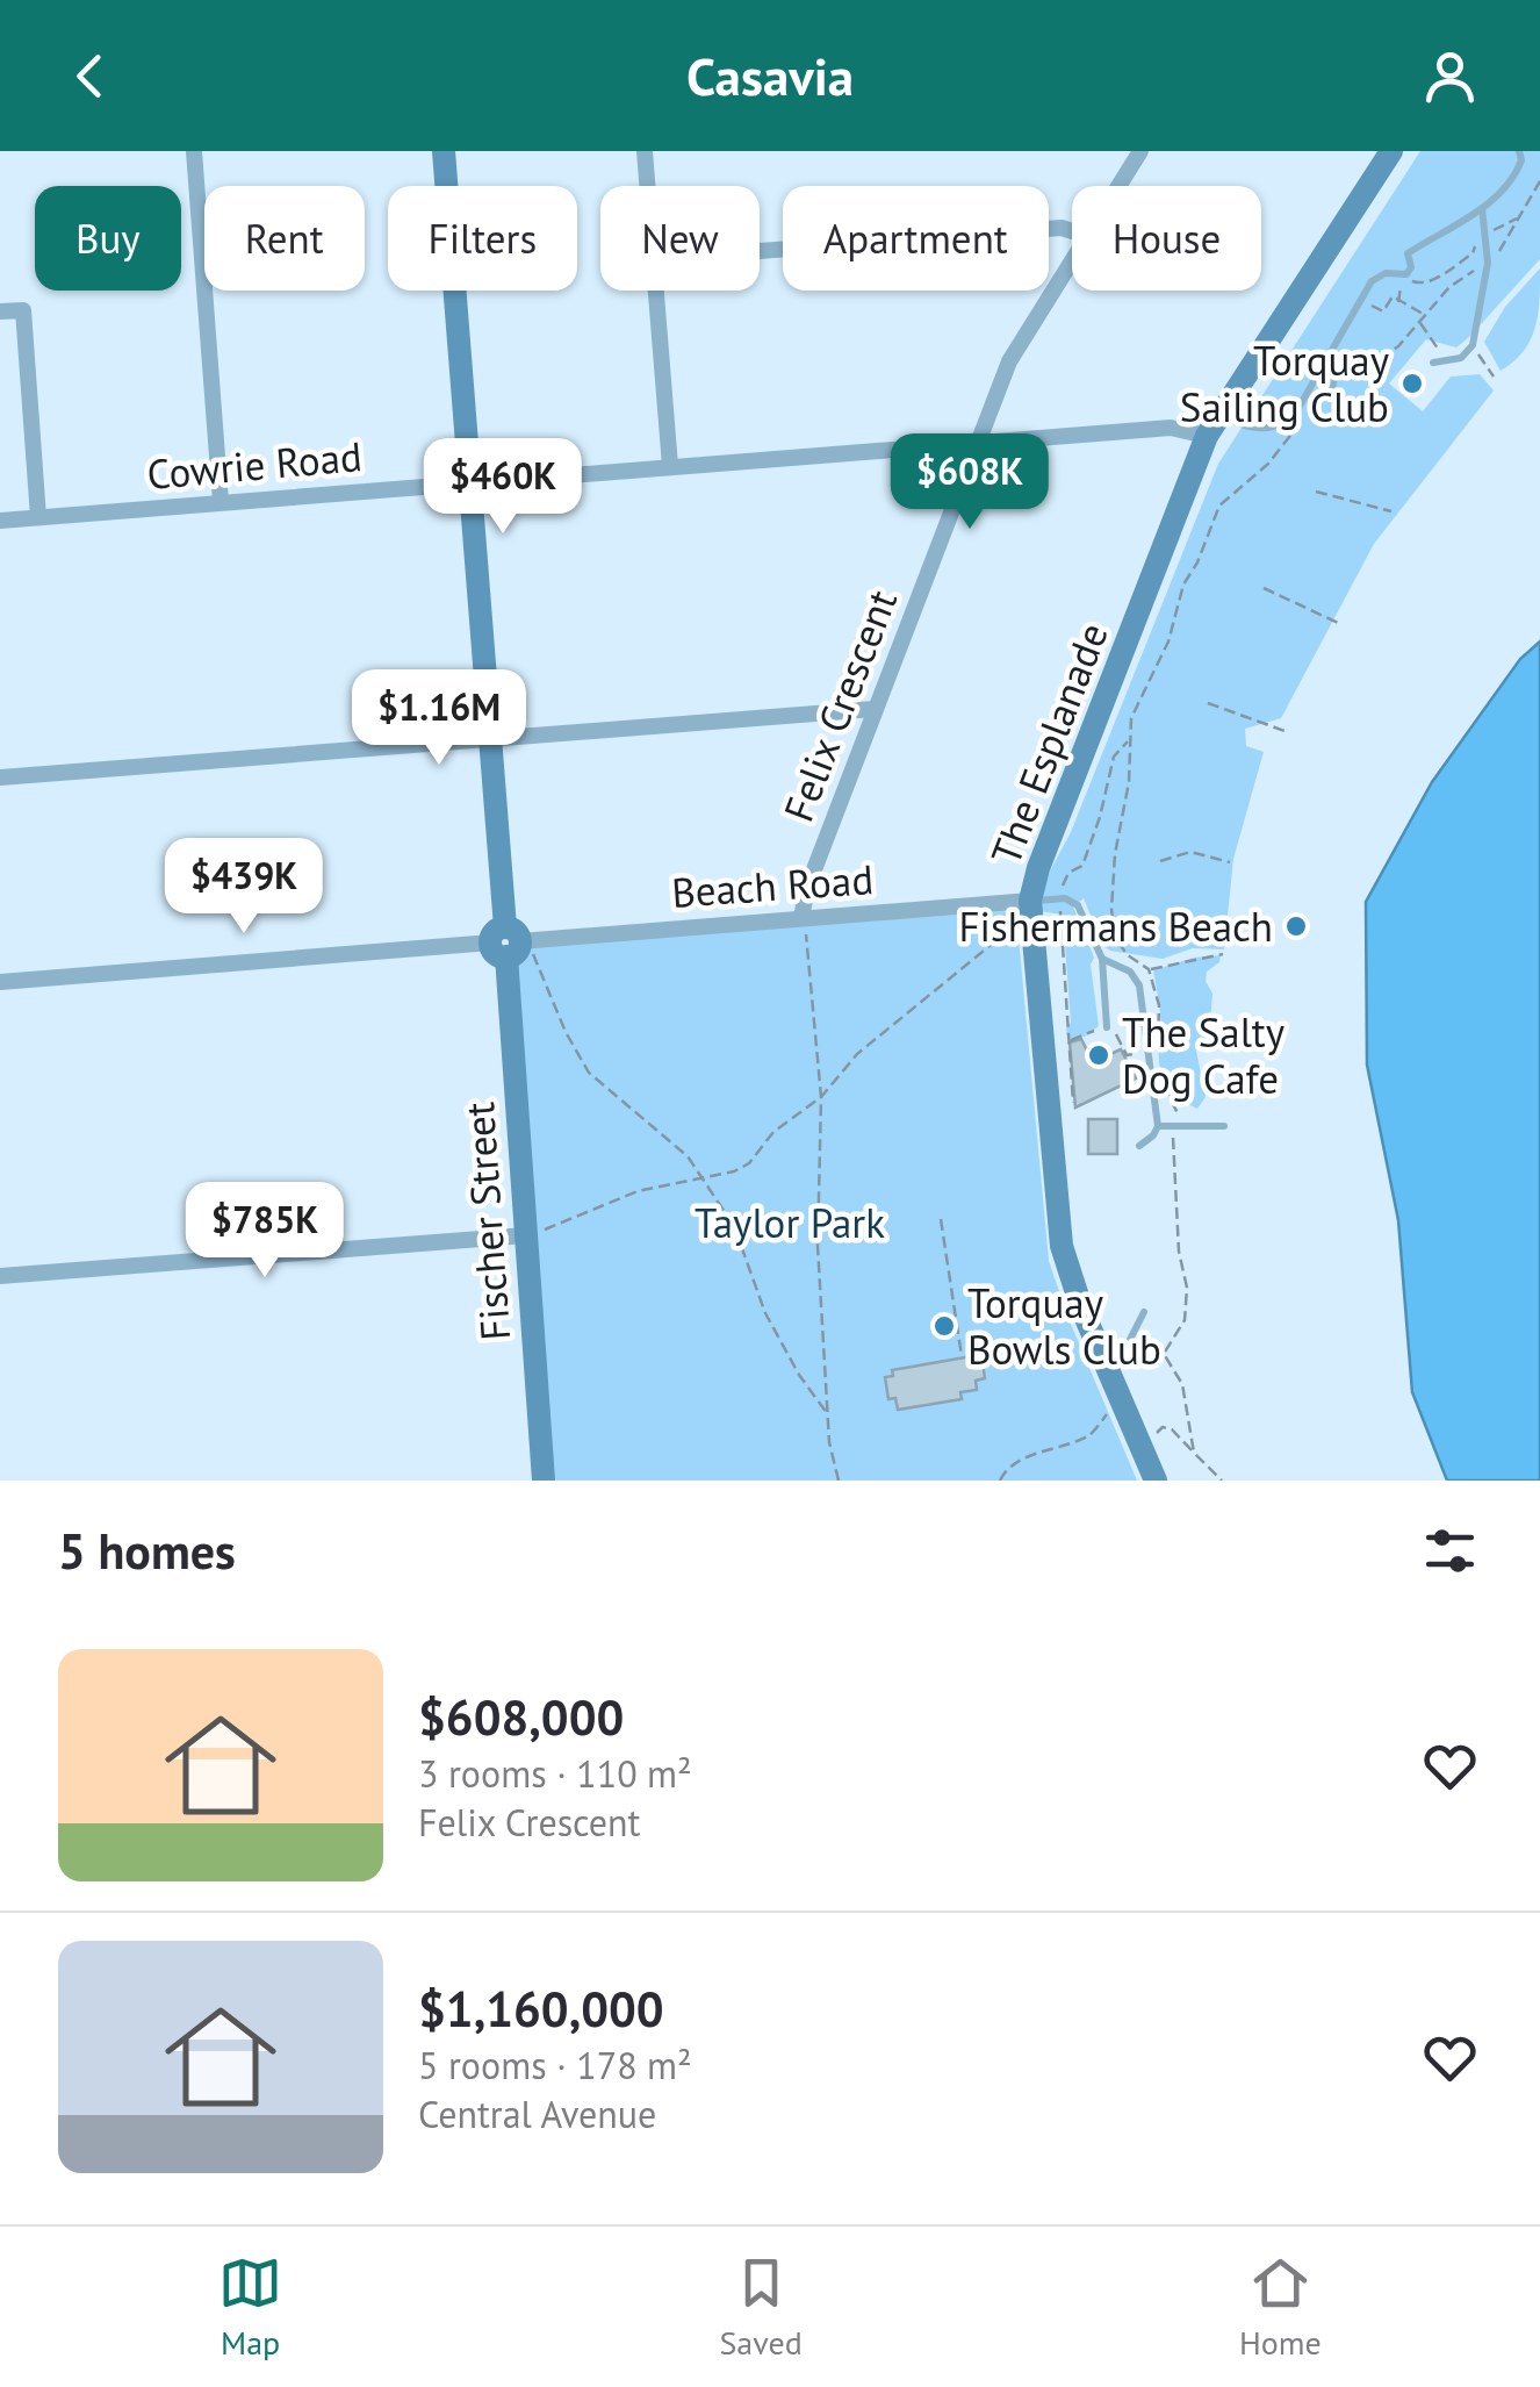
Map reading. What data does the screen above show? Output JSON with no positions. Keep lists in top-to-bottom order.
{
  "streets": {
    "street": [
      "Cowrie Road",
      "Felix Crescent",
      "The Esplanade",
      "Beach Road",
      "Fischer Street"
    ]
  },
  "crossings": [
    ["Cowrie Road", "Felix Crescent"],
    ["Cowrie Road", "The Esplanade"],
    ["Cowrie Road", "Fischer Street"],
    ["Felix Crescent", "Beach Road"],
    ["The Esplanade", "Beach Road"],
    ["Beach Road", "Fischer Street"]
  ],
  "parks": ["Taylor Park"],
  "places": [
    "Torquay Sailing Club",
    "Fishermans Beach",
    "The Salty Dog Cafe",
    "Torquay Bowls Club"
  ],
  "page": {
    "header": "Casavia",
    "chip": [
      "Buy",
      "Rent",
      "Filters",
      "New",
      "Apartment",
      "House"
    ],
    "price": [
      "$608K",
      "$460K",
      "$1.16M",
      "$439K",
      "$785K"
    ],
    "heading": "5 homes",
    "list": [
      {
        "name": "$608,000",
        "note": "3 rooms · 110 m² · Felix Crescent"
      },
      {
        "name": "$1,160,000",
        "note": "5 rooms · 178 m² · Central Avenue"
      }
    ],
    "tabs": ["Map", "Saved", "Home"]
  }
}
